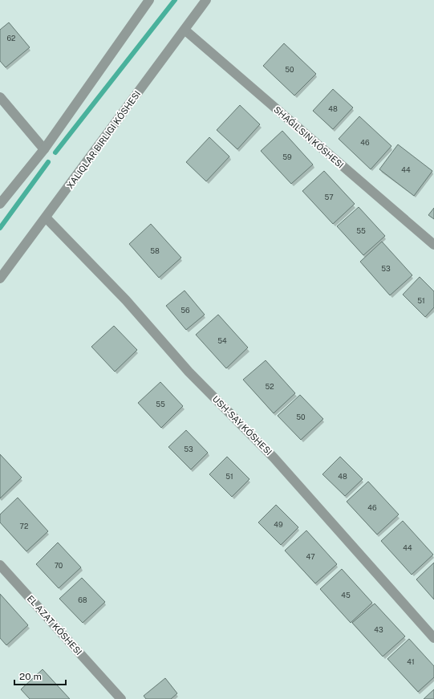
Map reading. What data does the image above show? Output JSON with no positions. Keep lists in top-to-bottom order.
{
  "streets": {
    "street": ["USH-SAY KÓSHESI", "EL AZAT KÓSHESI"]
  },
  "house_numbers": [
    "62",
    "50",
    "48",
    "46",
    "59",
    "44",
    "57",
    "55",
    "58",
    "53",
    "51",
    "56",
    "54",
    "52",
    "55",
    "50",
    "53",
    "51",
    "48",
    "46",
    "49",
    "72",
    "44",
    "47",
    "70",
    "45",
    "68",
    "43",
    "41"
  ],
  "scale_bar": "20 m"
}
